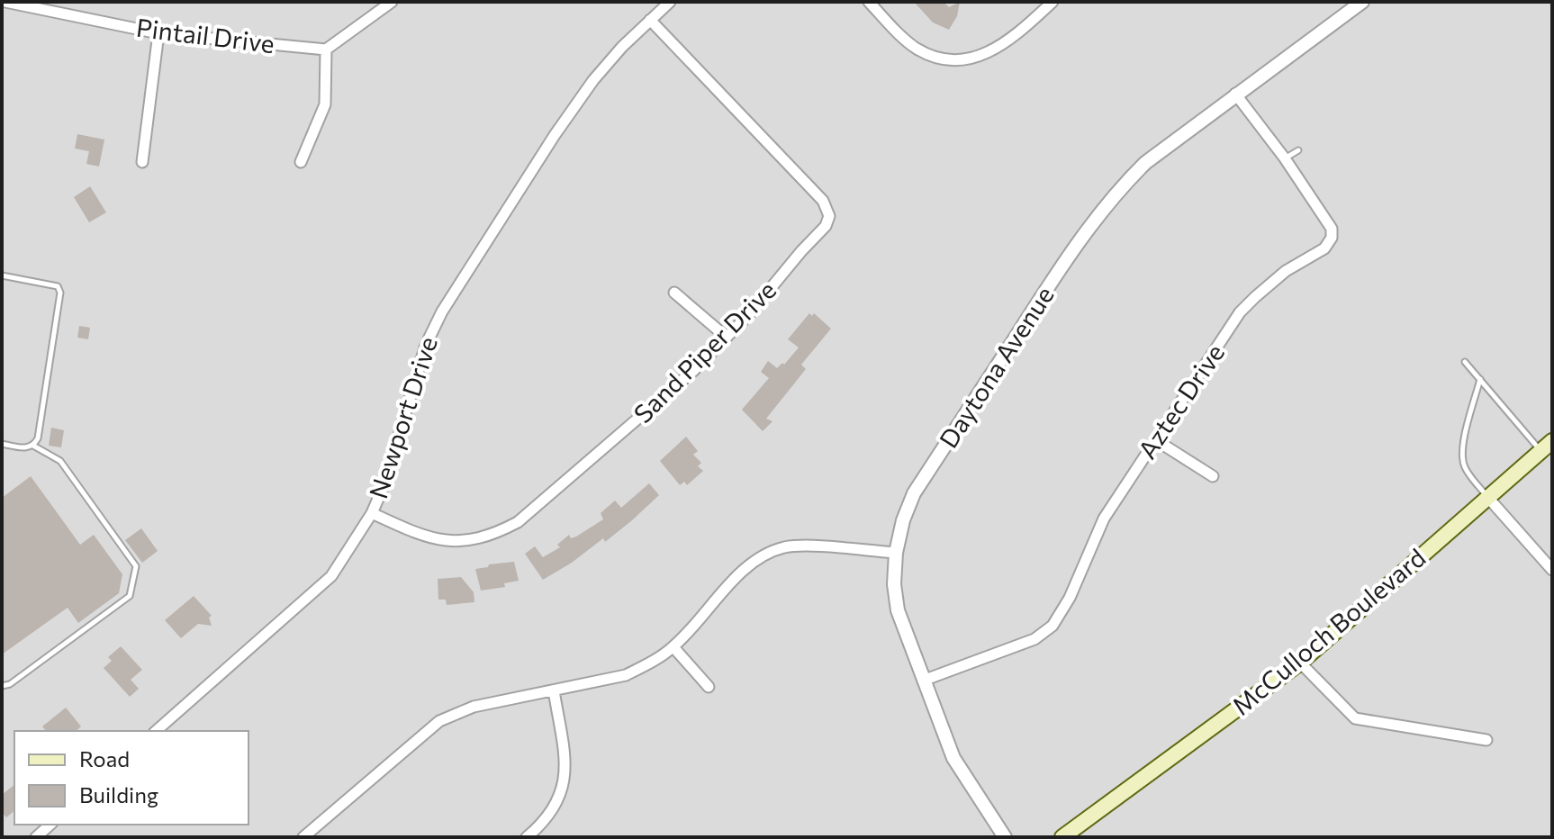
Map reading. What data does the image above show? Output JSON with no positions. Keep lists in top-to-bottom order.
{
  "streets": {
    "main road": ["McCulloch Boulevard"],
    "street": [
      "Pintail Drive",
      "Sand Piper Drive",
      "Daytona Avenue",
      "Aztec Drive",
      "Newport Drive"
    ]
  },
  "crossings": [
    ["Sand Piper Drive", "Newport Drive"],
    ["Daytona Avenue", "Aztec Drive"]
  ],
  "legend": ["Road", "Building"]
}
